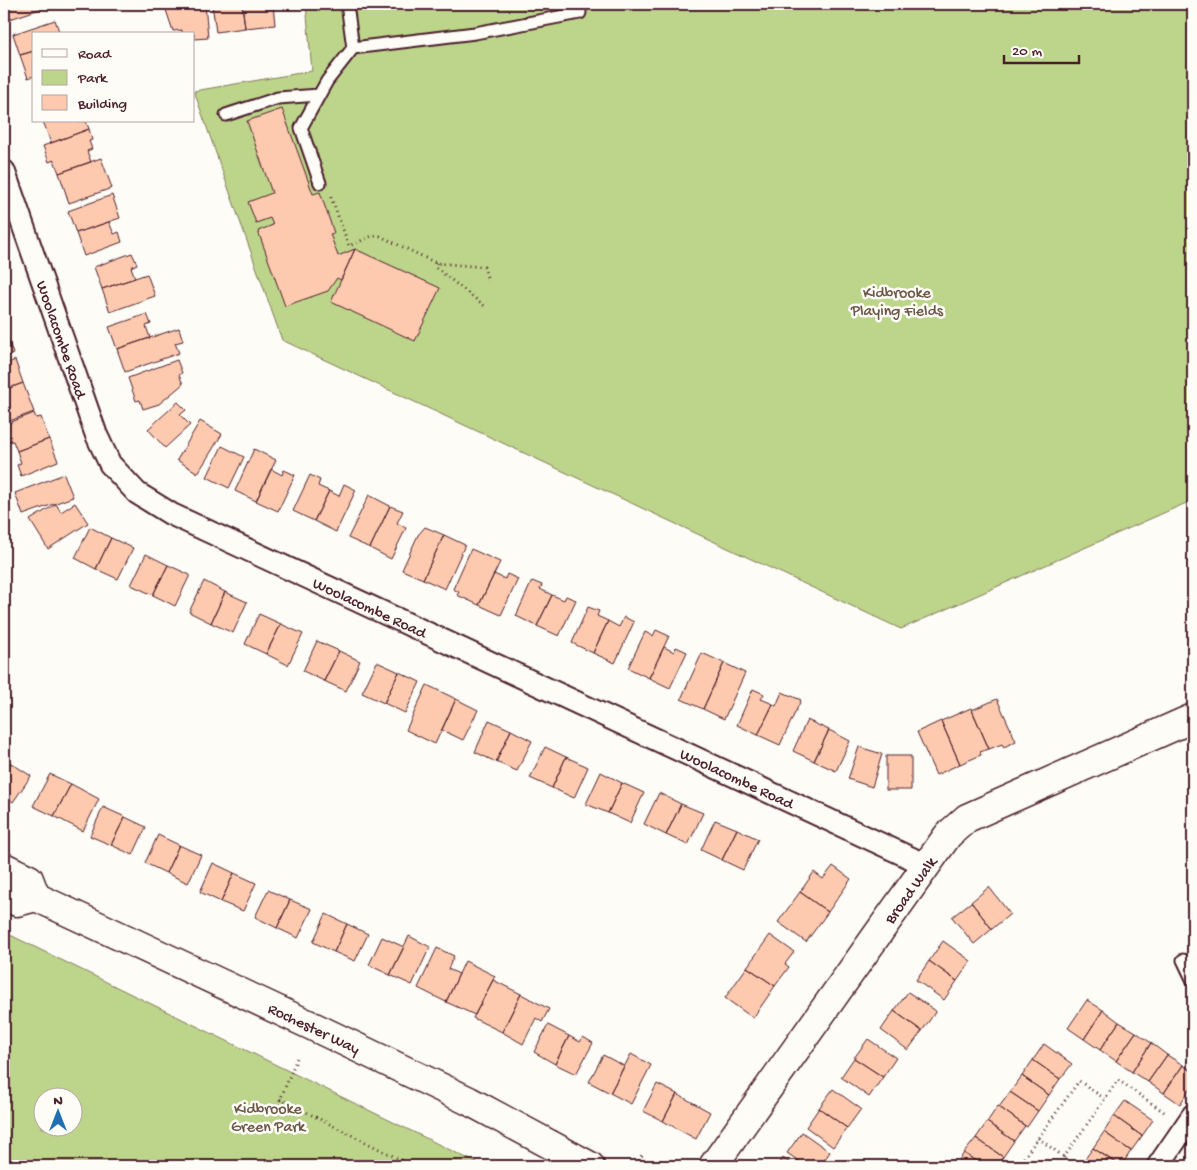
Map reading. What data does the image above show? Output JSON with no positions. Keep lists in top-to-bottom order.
{
  "streets": {
    "street": ["Woolacombe Road", "Broad Walk", "Rochester Way"]
  },
  "crossings": [
    ["Woolacombe Road", "Broad Walk"]
  ],
  "parks": ["Kidbrooke Playing Fields", "Kidbrooke Green Park"],
  "legend": ["Road", "Park", "Building"],
  "scale_bar": "20 m",
  "north": "top"
}
